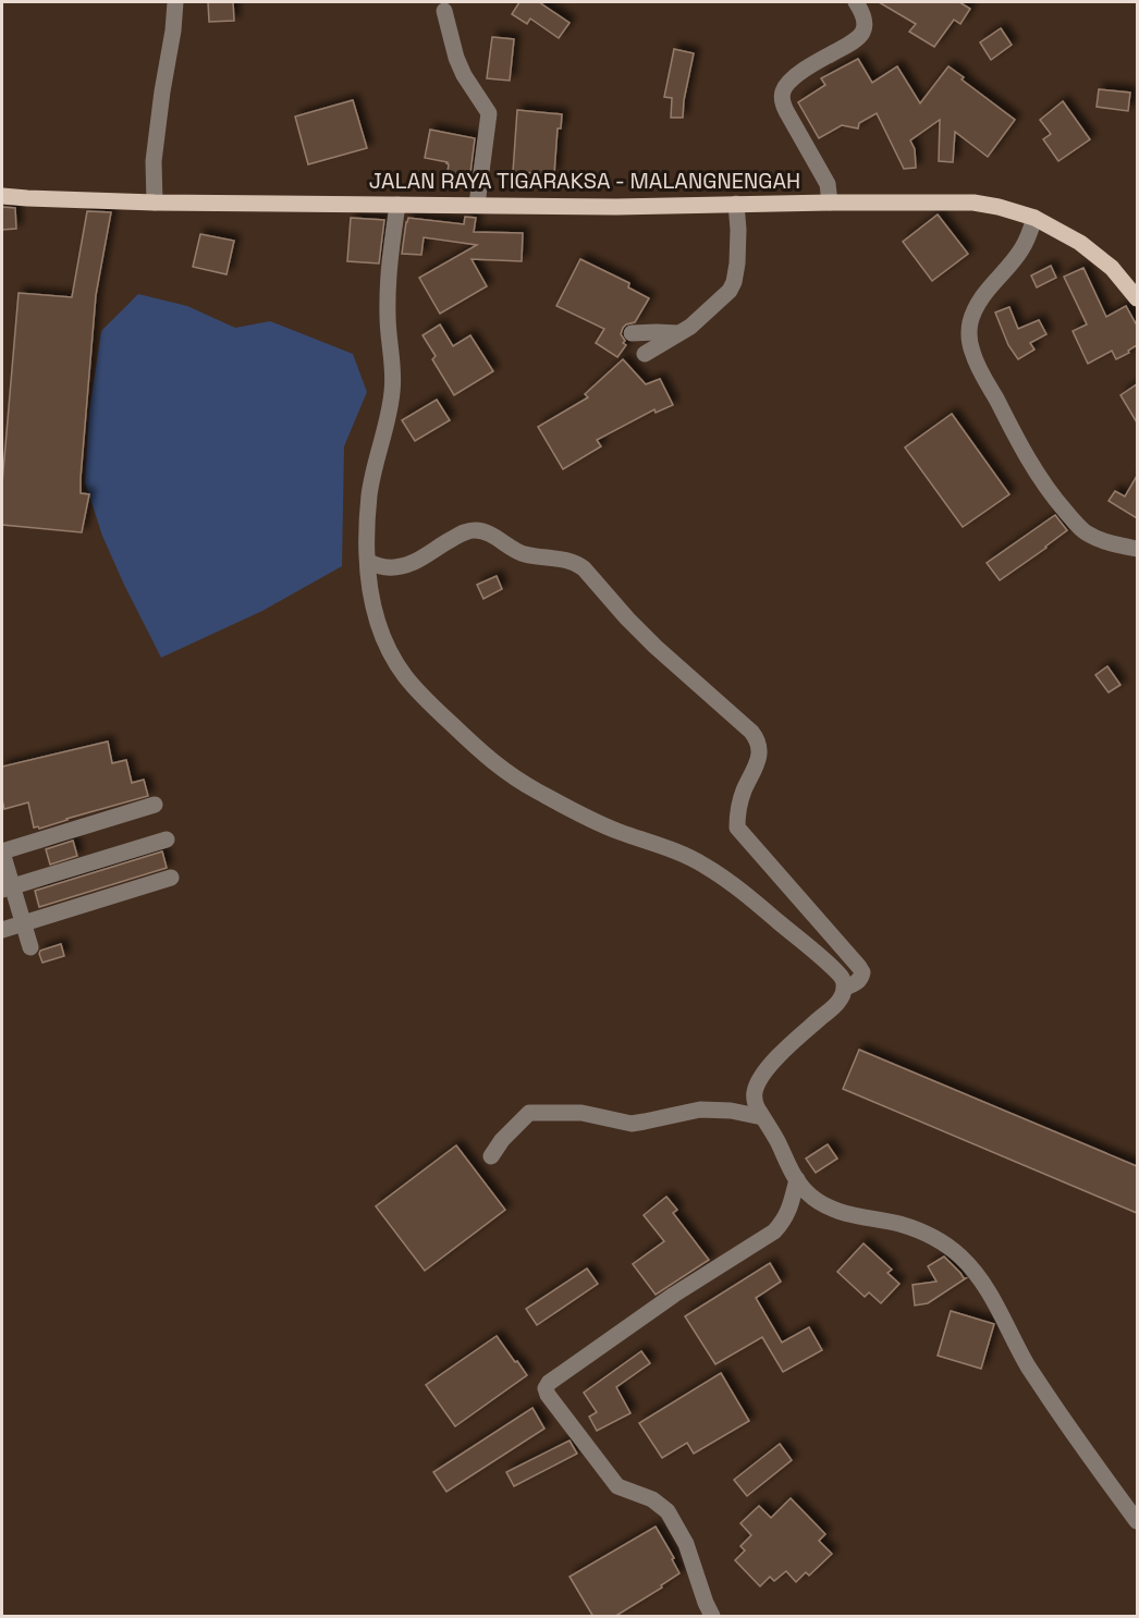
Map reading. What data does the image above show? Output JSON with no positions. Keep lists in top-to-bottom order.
{
  "streets": {
    "main road": ["JALAN RAYA TIGARAKSA - MALANGNENGAH"]
  }
}
